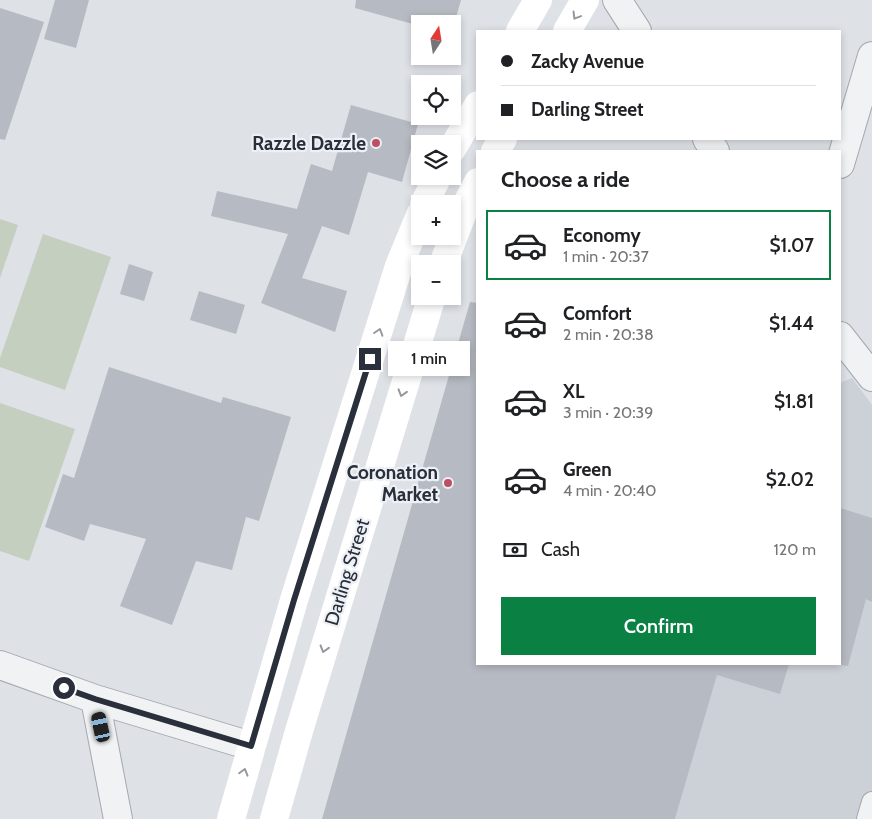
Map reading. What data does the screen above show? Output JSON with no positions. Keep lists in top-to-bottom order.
{
  "streets": {
    "street": ["Darling Street"]
  },
  "places": ["Razzle Dazzle", "Coronation Market"],
  "north": "top",
  "page": {
    "map_buttons": ["+", "−"],
    "banner": ["Zacky Avenue", "Darling Street"],
    "heading": "Choose a ride",
    "list": [
      {
        "name": "Economy",
        "note": "1 min · 20:37",
        "value": "$1.07"
      },
      {
        "name": "Comfort",
        "note": "2 min · 20:38",
        "value": "$1.44"
      },
      {
        "name": "XL",
        "note": "3 min · 20:39",
        "value": "$1.81"
      },
      {
        "name": "Green",
        "note": "4 min · 20:40",
        "value": "$2.02"
      }
    ],
    "bubble": "1 min",
    "pay": ["Cash", "120 m"],
    "buttons": "Confirm"
  }
}
